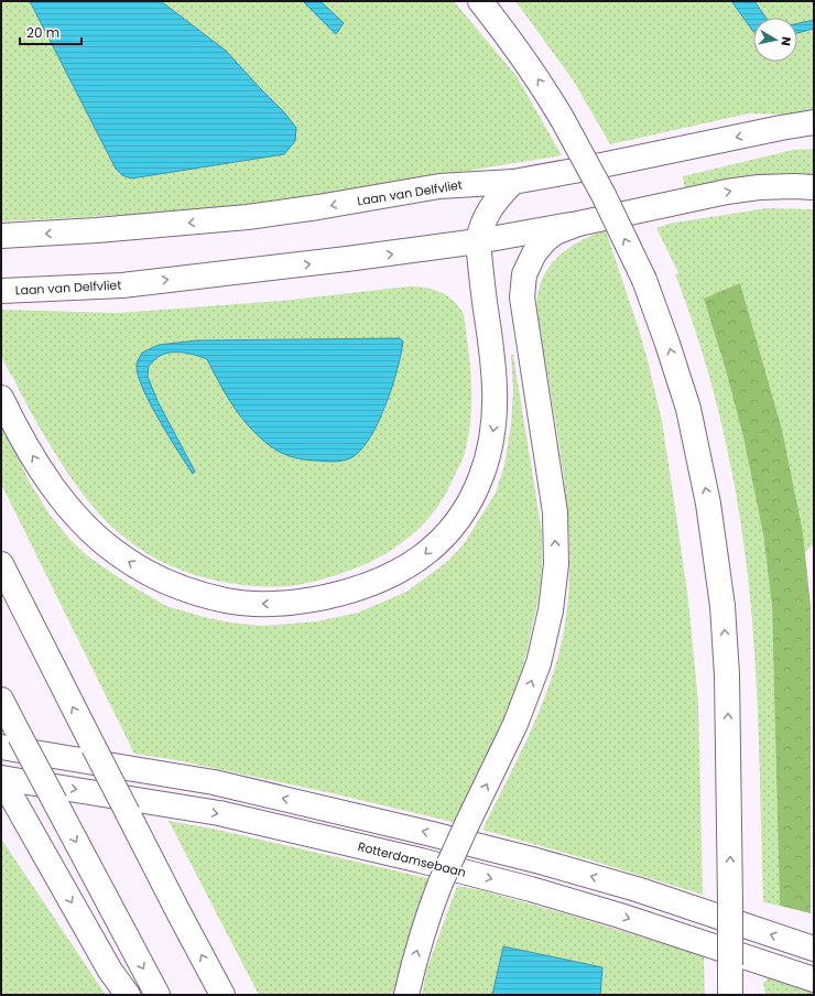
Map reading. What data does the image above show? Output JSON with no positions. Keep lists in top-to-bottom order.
{
  "streets": {
    "main road": ["Laan van Delfvliet", "Rotterdamsebaan"]
  },
  "scale_bar": "20 m",
  "north": "right"
}
